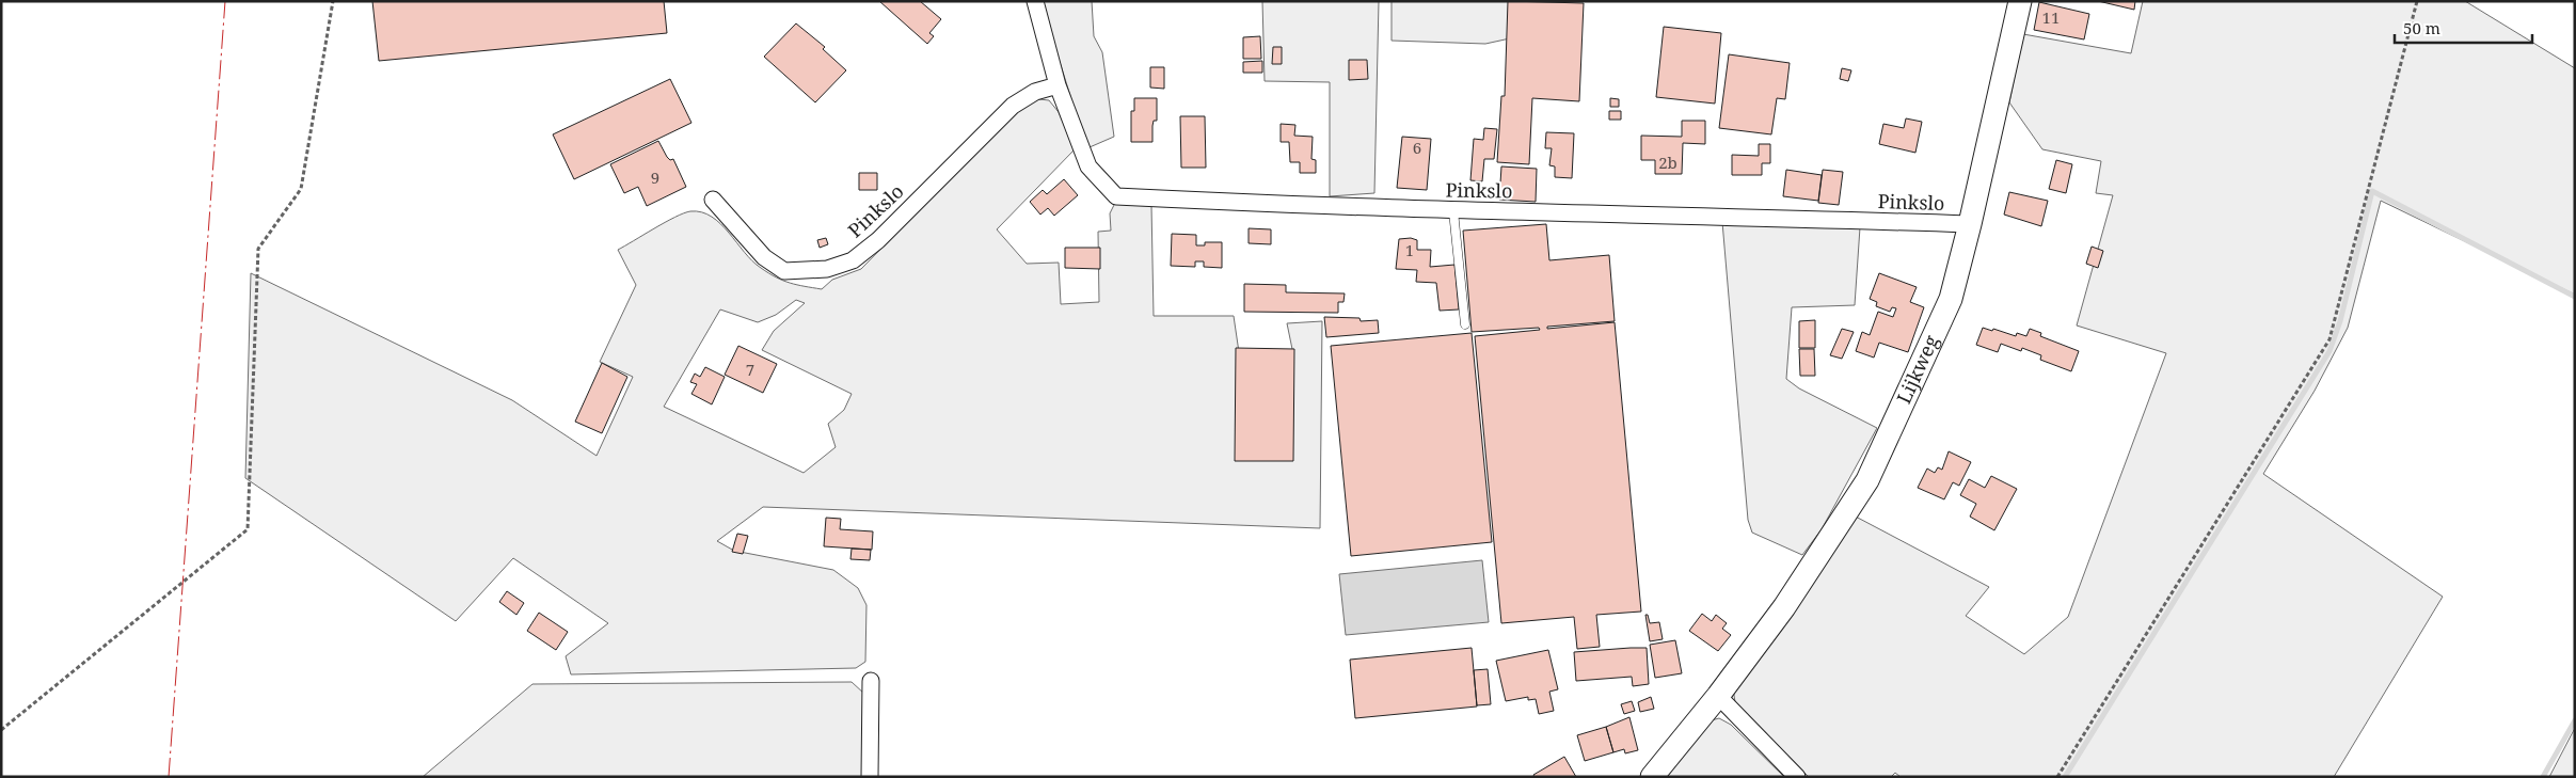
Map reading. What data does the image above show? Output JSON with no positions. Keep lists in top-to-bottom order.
{
  "streets": {
    "street": ["Pinkslo", "Lijkweg"]
  },
  "crossings": [
    ["Pinkslo", "Lijkweg"]
  ],
  "house_numbers": [
    "11",
    "6",
    "2b",
    "9",
    "1",
    "7"
  ],
  "scale_bar": "50 m"
}
